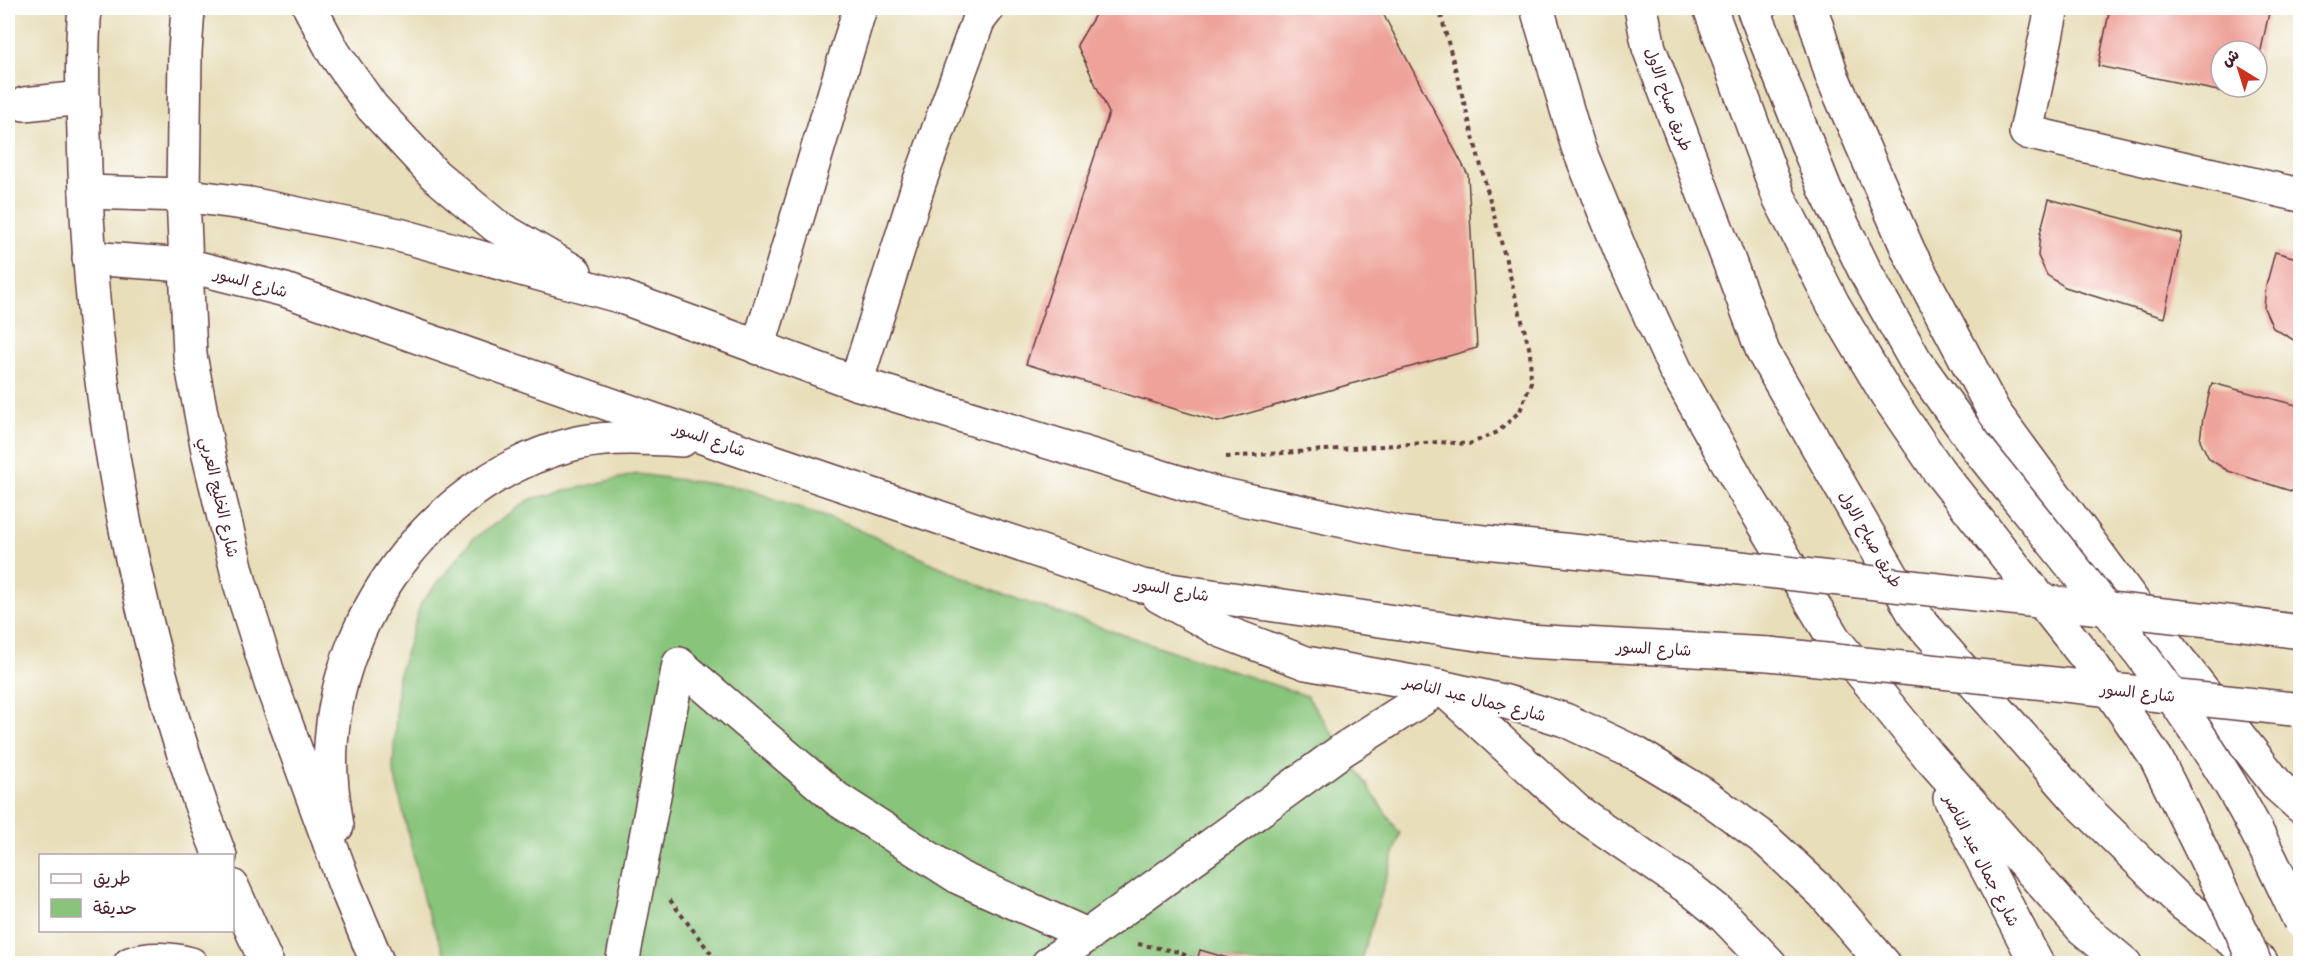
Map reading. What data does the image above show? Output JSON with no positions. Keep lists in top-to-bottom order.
{
  "streets": {
    "main road": [
      "طريق صباح الاول",
      "شارع السور",
      "شارع الخليج العربي",
      "شارع جمال عبد الناصر"
    ]
  },
  "crossings": [
    ["شارع السور", "شارع الخليج العربي"],
    ["شارع السور", "شارع جمال عبد الناصر"]
  ],
  "legend": ["طريق", "حديقة"],
  "north": "top left"
}
